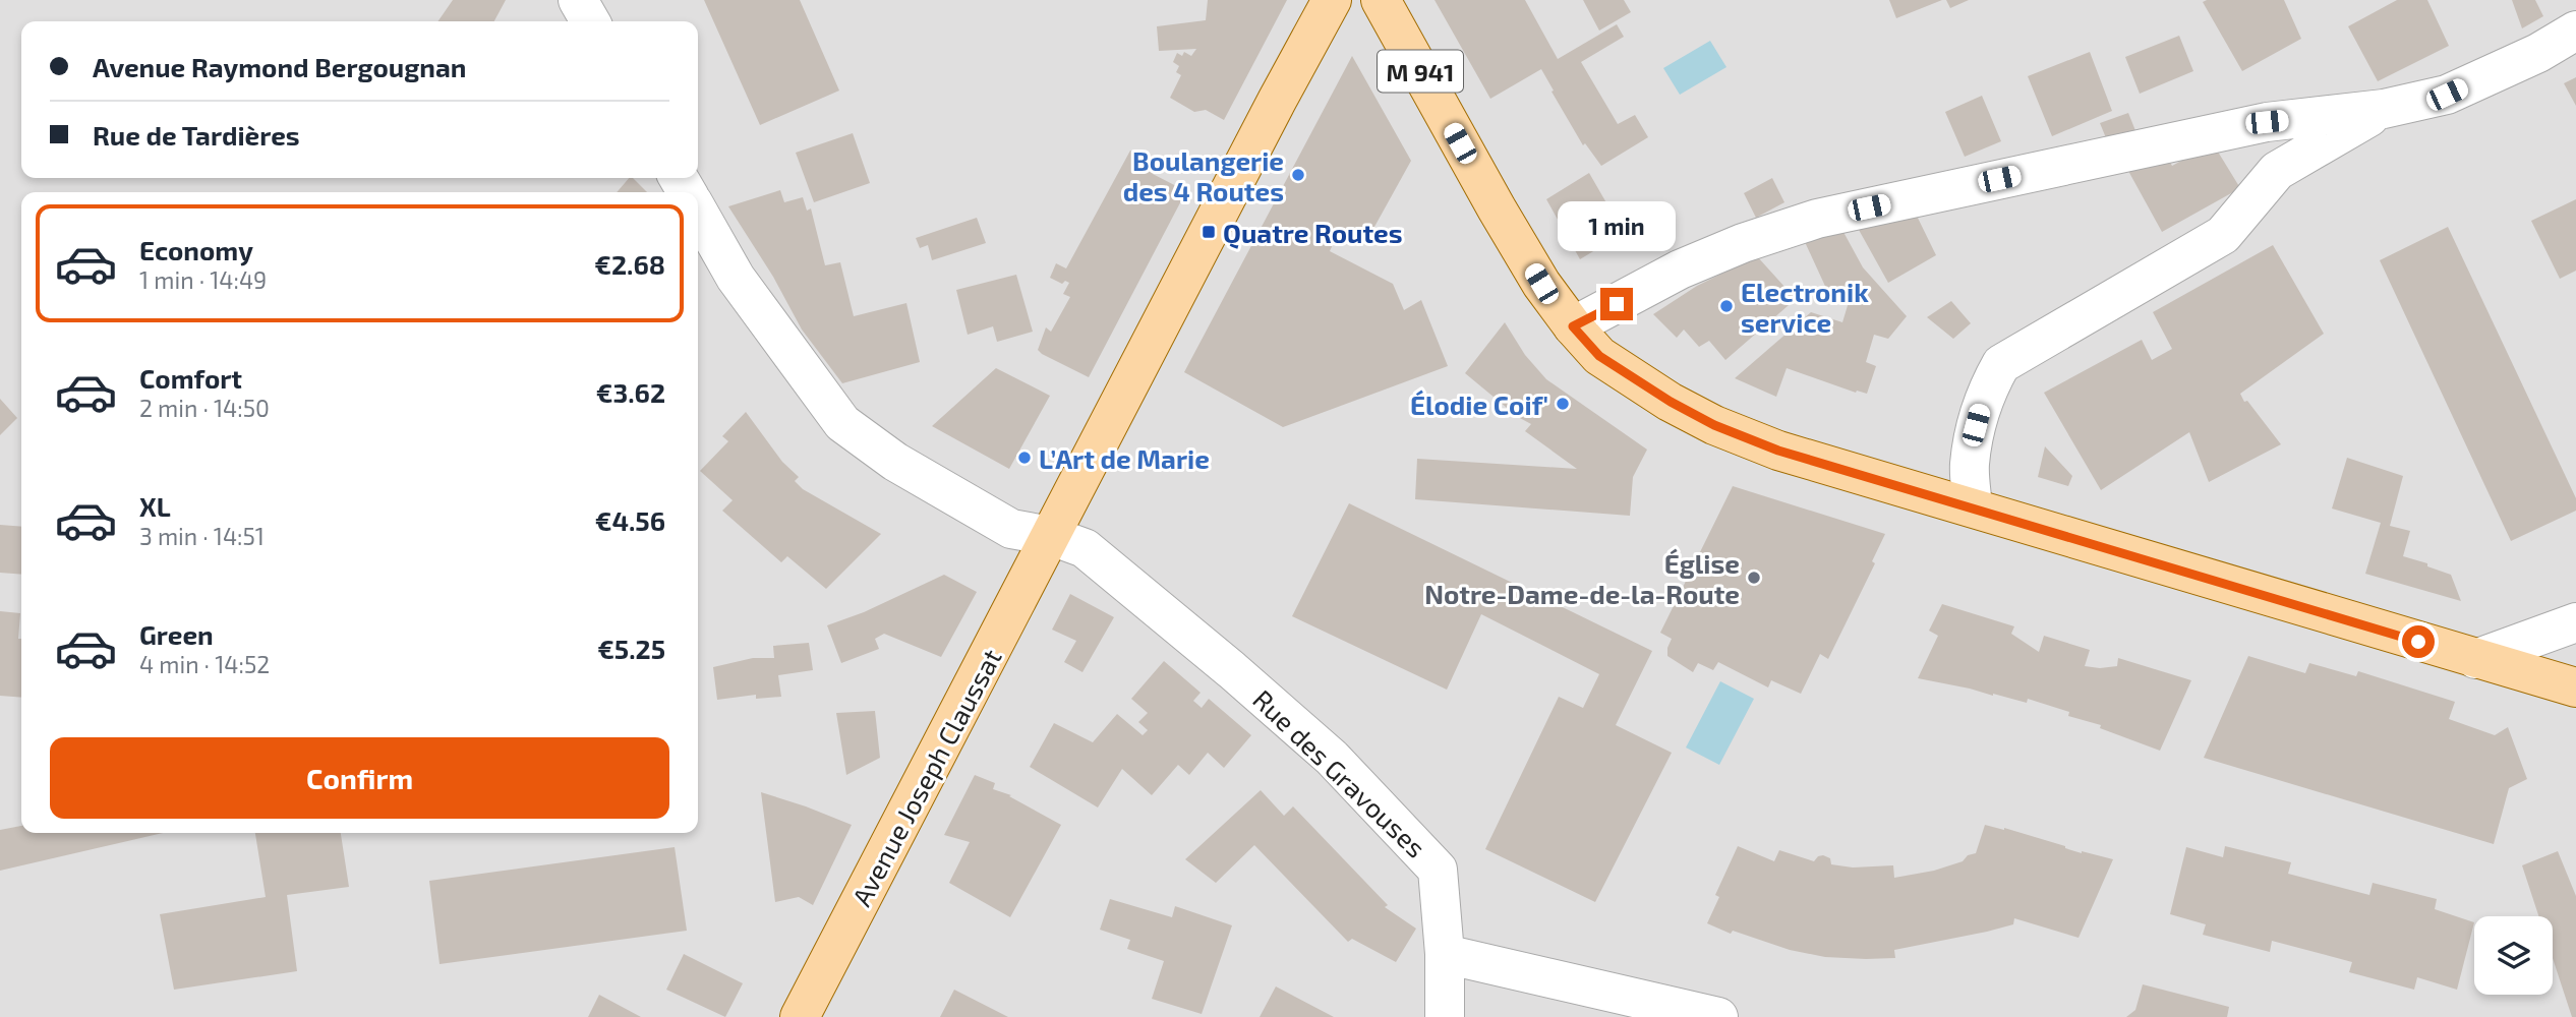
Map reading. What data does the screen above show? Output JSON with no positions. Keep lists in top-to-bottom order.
{
  "streets": {
    "main road": ["M 941", "Avenue Joseph Claussat"],
    "street": ["Rue des Gravouses"]
  },
  "crossings": [
    ["Rue des Gravouses", "Avenue Joseph Claussat"]
  ],
  "places": {
    "other": [
      "Boulangerie des 4 Routes",
      "Electronik service",
      "Élodie Coif'",
      "L’Art de Marie",
      "Église Notre-Dame-de-la-Route"
    ],
    "transit": ["Quatre Routes"]
  },
  "page": {
    "banner": ["Avenue Raymond Bergougnan", "Rue de Tardières"],
    "bubble": "1 min",
    "list": [
      {
        "name": "Economy",
        "note": "1 min · 14:49",
        "value": "€2.68"
      },
      {
        "name": "Comfort",
        "note": "2 min · 14:50",
        "value": "€3.62"
      },
      {
        "name": "XL",
        "note": "3 min · 14:51",
        "value": "€4.56"
      },
      {
        "name": "Green",
        "note": "4 min · 14:52",
        "value": "€5.25"
      }
    ],
    "buttons": "Confirm"
  }
}
